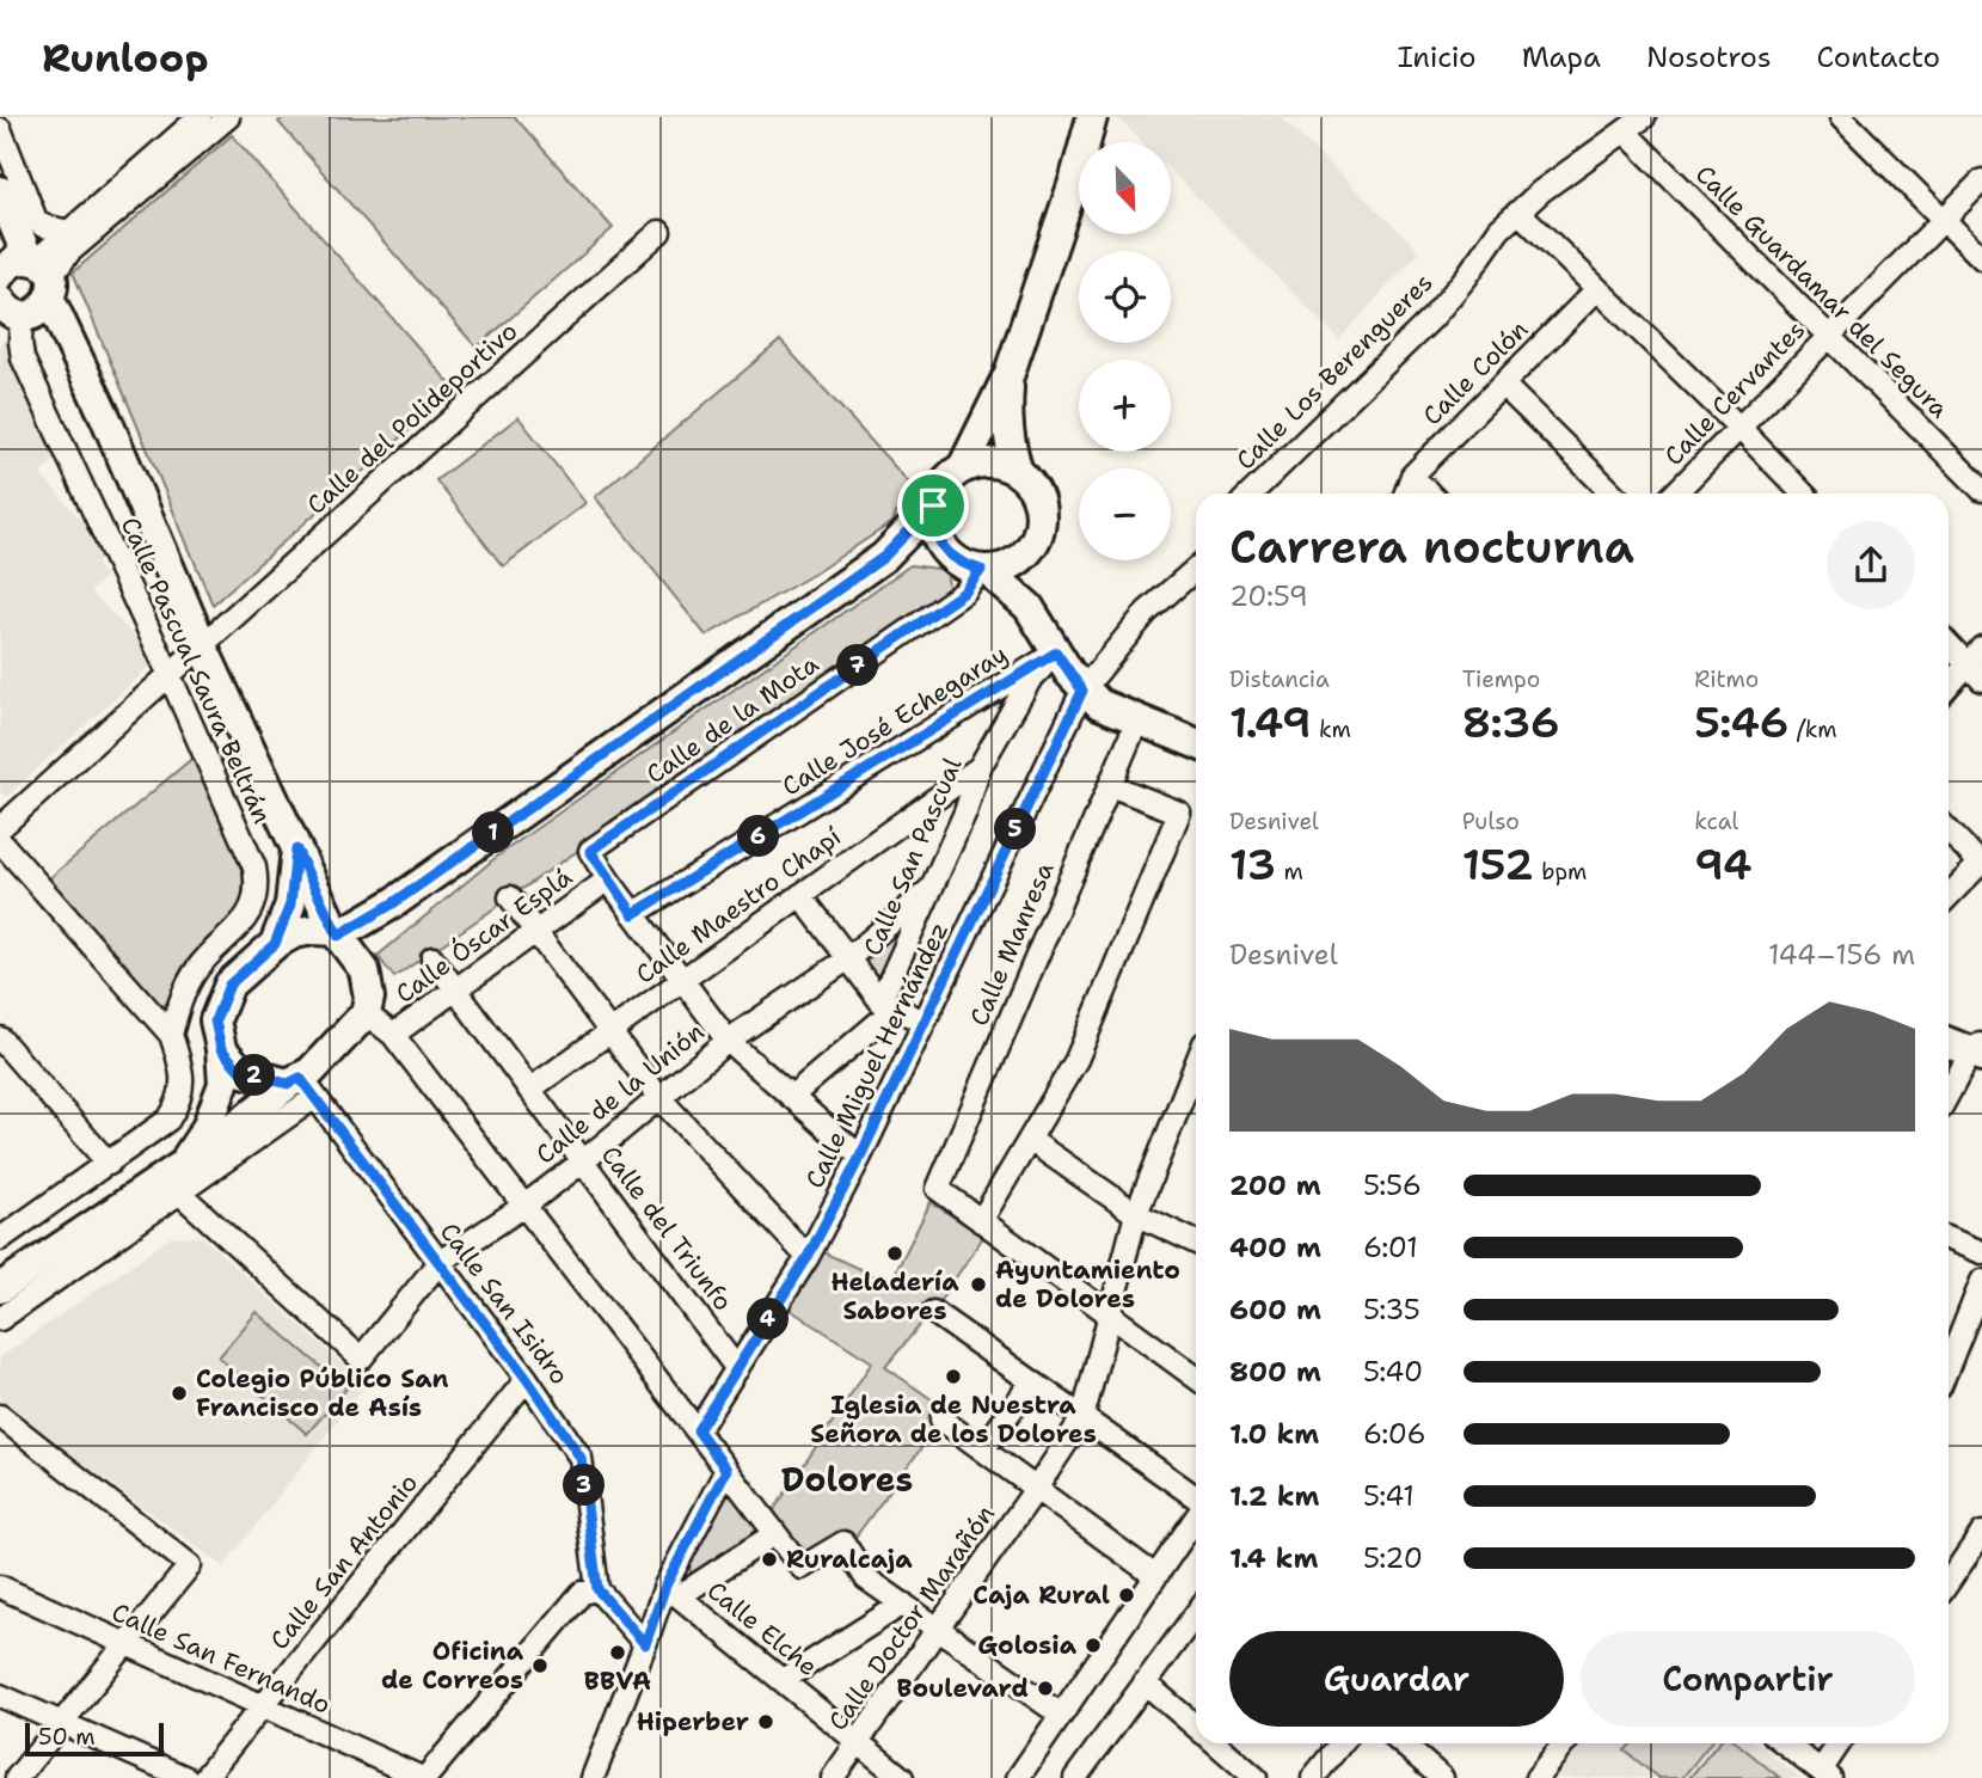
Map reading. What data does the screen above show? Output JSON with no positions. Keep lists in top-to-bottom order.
{
  "streets": {
    "street": [
      "Calle Guardamar del Segura",
      "Calle Los Berengueres",
      "Calle Colón",
      "Calle Cervantes",
      "Calle del Polideportivo",
      "Calle Pascual Saura Beltrán",
      "Calle de la Mota",
      "Calle José Echegaray",
      "Calle San Pascual",
      "Calle Maestro Chapí",
      "Calle Óscar Esplá",
      "Calle Manresa",
      "Calle Miguel Hernández",
      "Calle de la Unión",
      "Calle del Triunfo",
      "Calle San Isidro",
      "Calle San Antonio",
      "Calle Doctor Marañón",
      "Calle Elche",
      "Calle San Fernando"
    ]
  },
  "crossings": [
    ["Calle Guardamar del Segura", "Calle Los Berengueres"],
    ["Calle Guardamar del Segura", "Calle Cervantes"],
    ["Calle del Polideportivo", "Calle Pascual Saura Beltrán"],
    ["Calle de la Mota", "Calle Óscar Esplá"],
    ["Calle José Echegaray", "Calle San Pascual"],
    ["Calle San Pascual", "Calle Maestro Chapí"],
    ["Calle San Pascual", "Calle de la Unión"],
    ["Calle Maestro Chapí", "Calle del Triunfo"],
    ["Calle Óscar Esplá", "Calle del Triunfo"],
    ["Calle Miguel Hernández", "Calle del Triunfo"],
    ["Calle de la Unión", "Calle del Triunfo"],
    ["Calle de la Unión", "Calle San Isidro"],
    ["Calle San Isidro", "Calle San Antonio"],
    ["Calle San Antonio", "Calle San Fernando"],
    ["Calle Doctor Marañón", "Calle Elche"]
  ],
  "districts": ["Dolores"],
  "places": [
    "Heladería Sabores",
    "Ayuntamiento de Dolores",
    "Iglesia de Nuestra Señora de los Dolores",
    "Colegio Público San Francisco de Asís",
    "Ruralcaja",
    "Caja Rural",
    "Golosia",
    "BBVA",
    "Oficina de Correos",
    "Boulevard",
    "Hiperber"
  ],
  "scale_bar": "50 m",
  "north": "bottom right",
  "page": {
    "header": "Runloop",
    "nav": [
      "Inicio",
      "Mapa",
      "Nosotros",
      "Contacto"
    ],
    "map_buttons": ["+", "−"],
    "heading": ["Carrera nocturna", "20:59"],
    "stats": [
      ["Distancia", "1.49 km"],
      ["Tiempo", "8:36"],
      ["Ritmo", "5:46 /km"],
      ["Desnivel", "13 m"],
      ["Pulso", "152 bpm"],
      ["kcal", "94"]
    ],
    "pins": [
      "7",
      "5",
      "1",
      "6",
      "2",
      "4",
      "3"
    ],
    "chart": ["Desnivel", "144–156 m"],
    "list": [
      {
        "name": "200 m",
        "note": "5:56"
      },
      {
        "name": "400 m",
        "note": "6:01"
      },
      {
        "name": "600 m",
        "note": "5:35"
      },
      {
        "name": "800 m",
        "note": "5:40"
      },
      {
        "name": "1.0 km",
        "note": "6:06"
      },
      {
        "name": "1.2 km",
        "note": "5:41"
      },
      {
        "name": "1.4 km",
        "note": "5:20"
      }
    ],
    "buttons": ["Guardar", "Compartir"],
    "scale": "50 m"
  }
}
